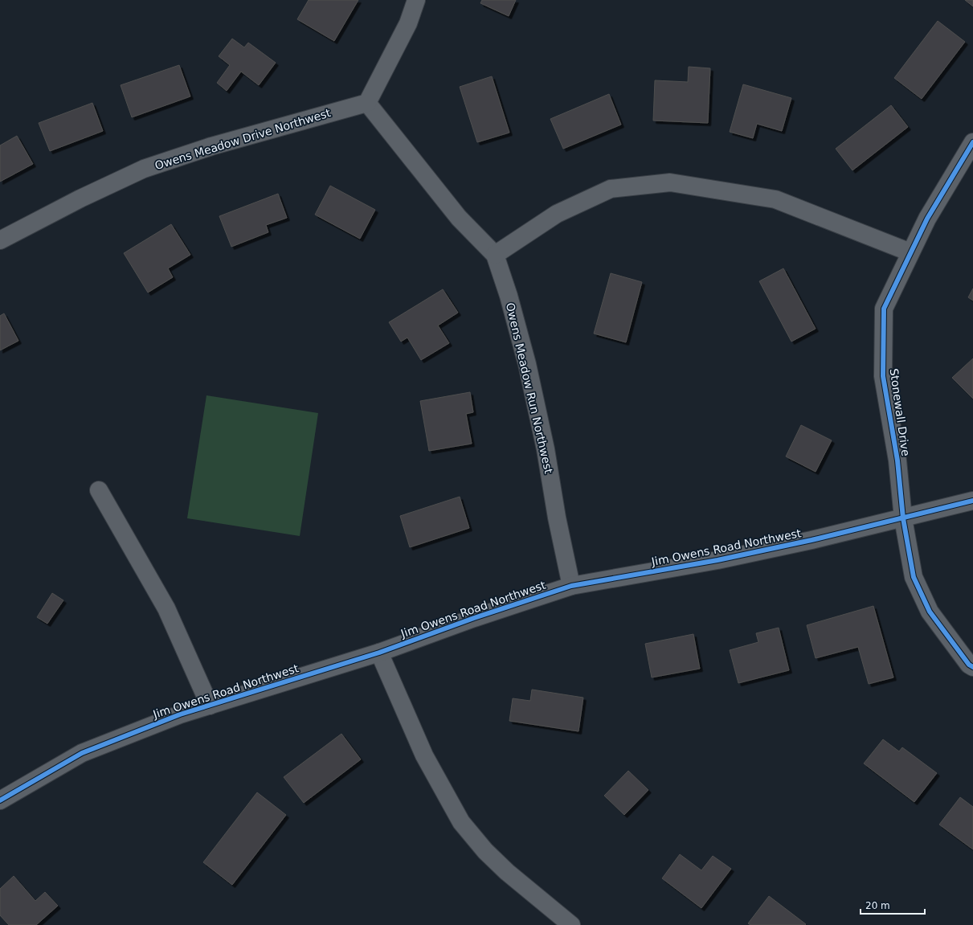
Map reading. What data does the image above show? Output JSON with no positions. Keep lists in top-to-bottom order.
{
  "streets": {
    "street": [
      "Owens Meadow Drive Northwest",
      "Owens Meadow Run Northwest",
      "Stonewall Drive",
      "Jim Owens Road Northwest"
    ]
  },
  "crossings": [
    ["Owens Meadow Drive Northwest", "Owens Meadow Run Northwest"],
    ["Owens Meadow Run Northwest", "Jim Owens Road Northwest"],
    ["Stonewall Drive", "Jim Owens Road Northwest"]
  ],
  "scale_bar": "20 m"
}
